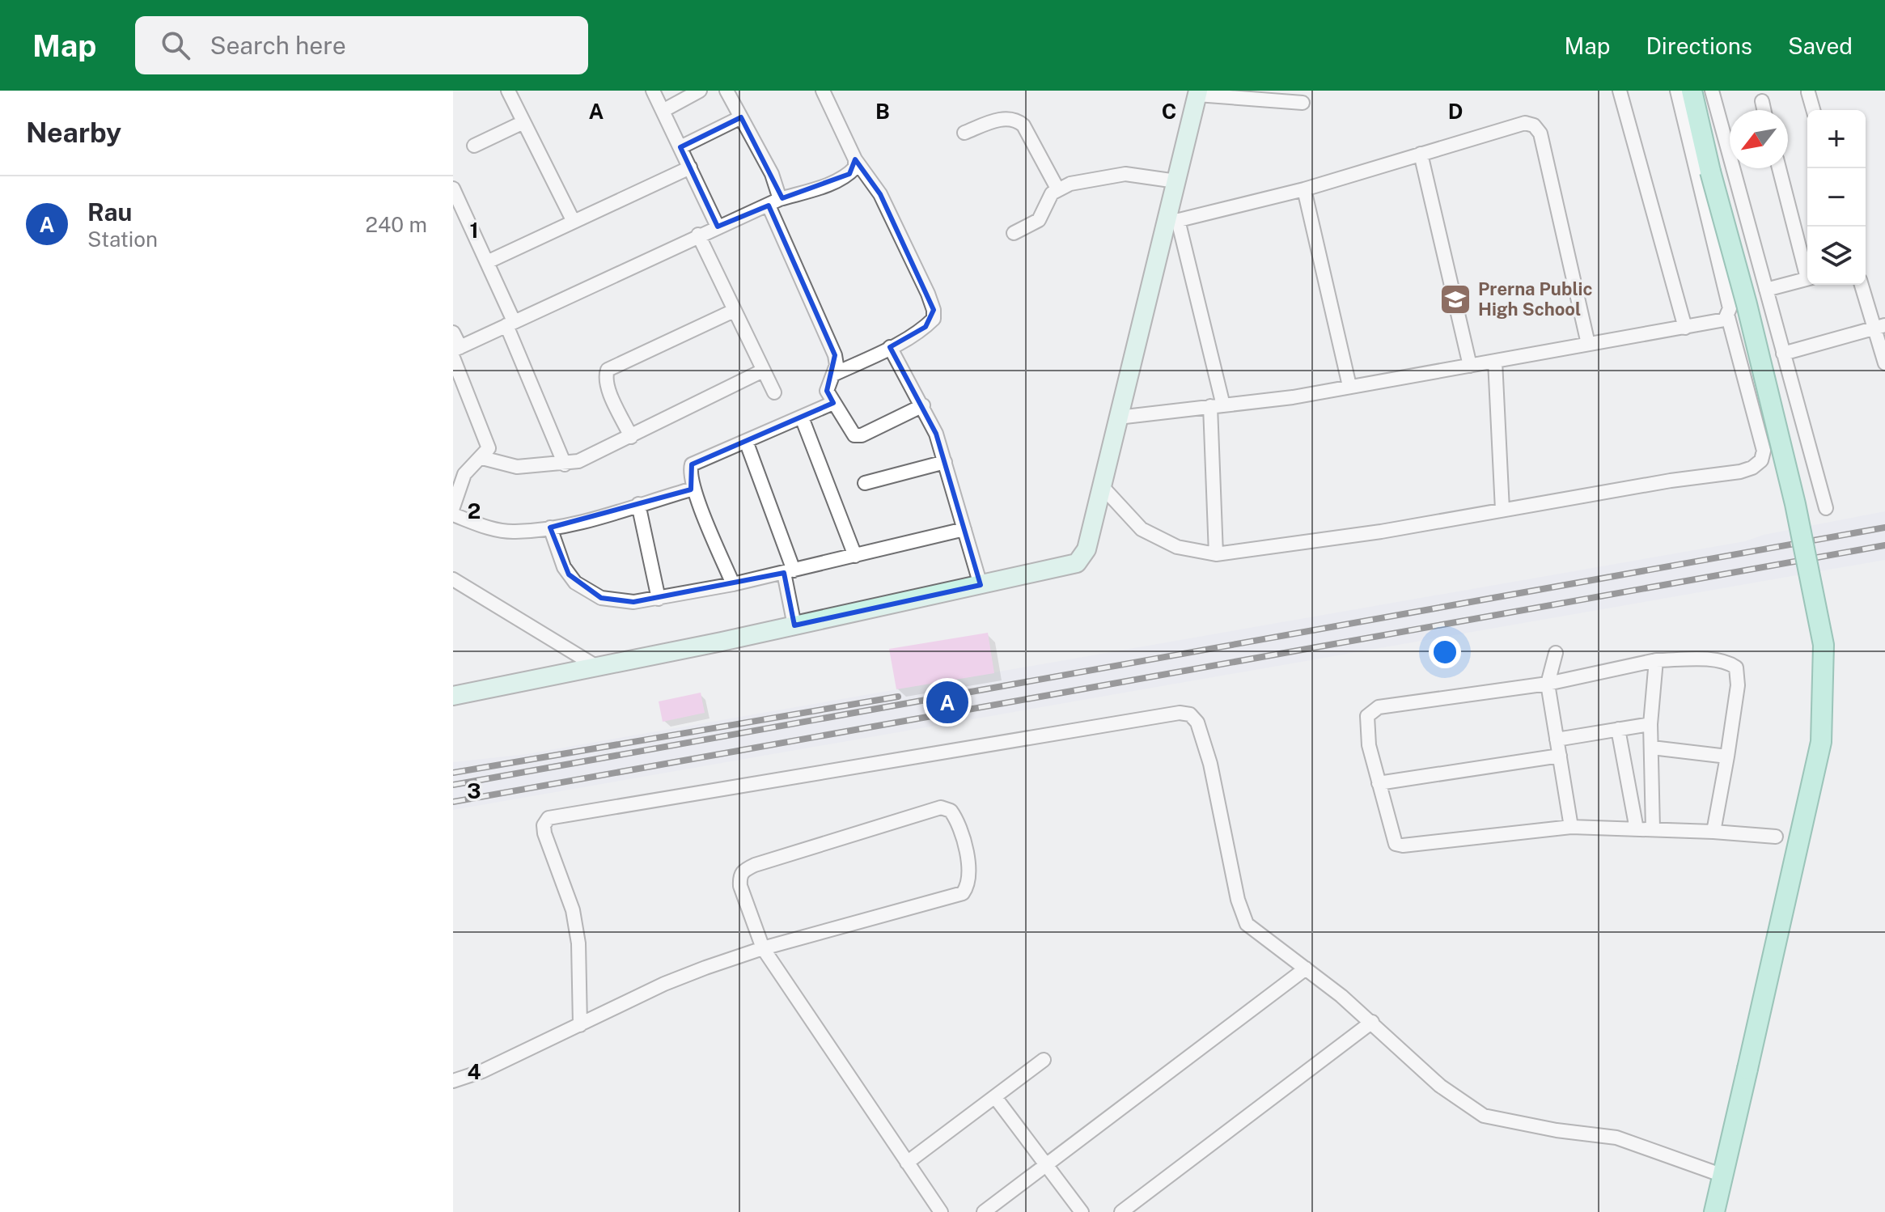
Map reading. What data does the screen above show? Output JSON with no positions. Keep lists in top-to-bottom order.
{
  "places": {
    "school or university": ["Prerna Public High School"]
  },
  "north": "bottom left",
  "page": {
    "header": "Map",
    "search": "Search here",
    "nav": ["Map", "Directions", "Saved"],
    "heading": "Nearby",
    "map_buttons": ["+", "−"],
    "list": [
      {
        "mark": "A",
        "name": "Rau",
        "note": "Station",
        "value": "240 m"
      }
    ],
    "pins": "A"
  },
  "grid": {
    "columns": [
      "A",
      "B",
      "C",
      "D"
    ],
    "rows": [
      "1",
      "2",
      "3",
      "4"
    ]
  }
}
